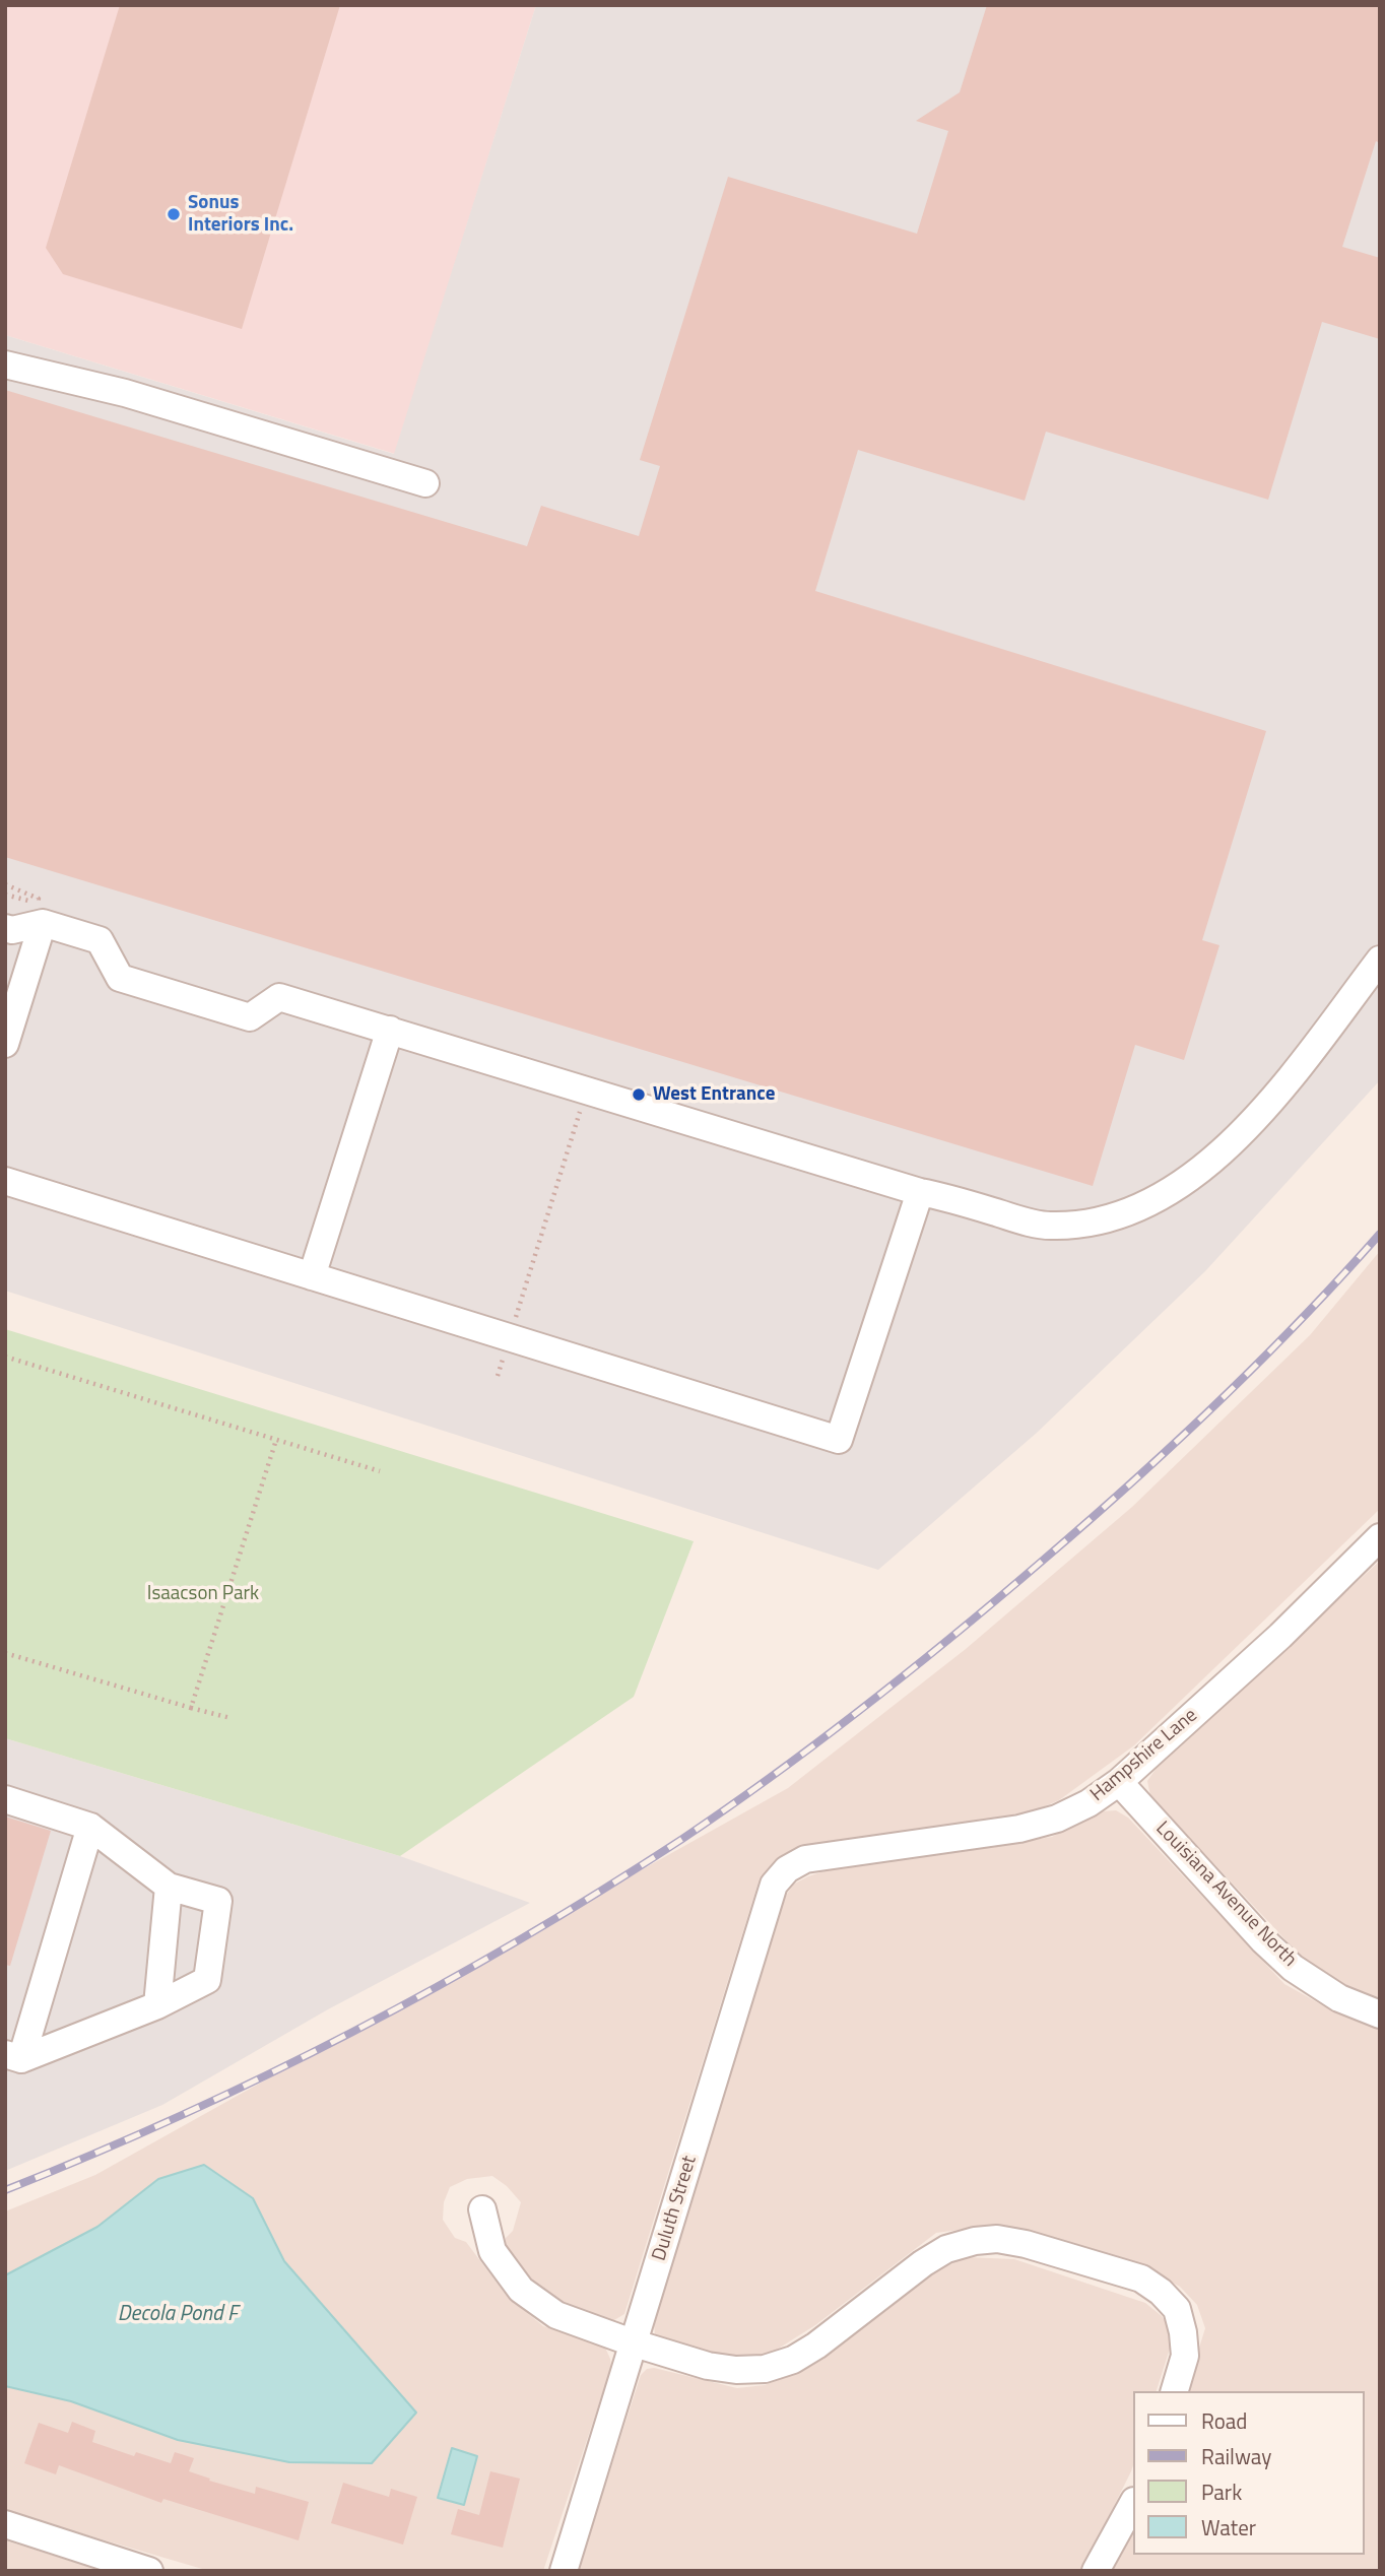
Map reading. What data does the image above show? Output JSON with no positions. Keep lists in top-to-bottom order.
{
  "streets": {
    "street": ["Hampshire Lane", "Louisiana Avenue North", "Duluth Street"]
  },
  "crossings": [
    ["Hampshire Lane", "Louisiana Avenue North"],
    ["Hampshire Lane", "Duluth Street"]
  ],
  "water": ["Decola Pond F"],
  "parks": ["Isaacson Park"],
  "places": ["Sonus Interiors Inc.", "West Entrance"],
  "legend": [
    "Road",
    "Railway",
    "Park",
    "Water"
  ]
}
